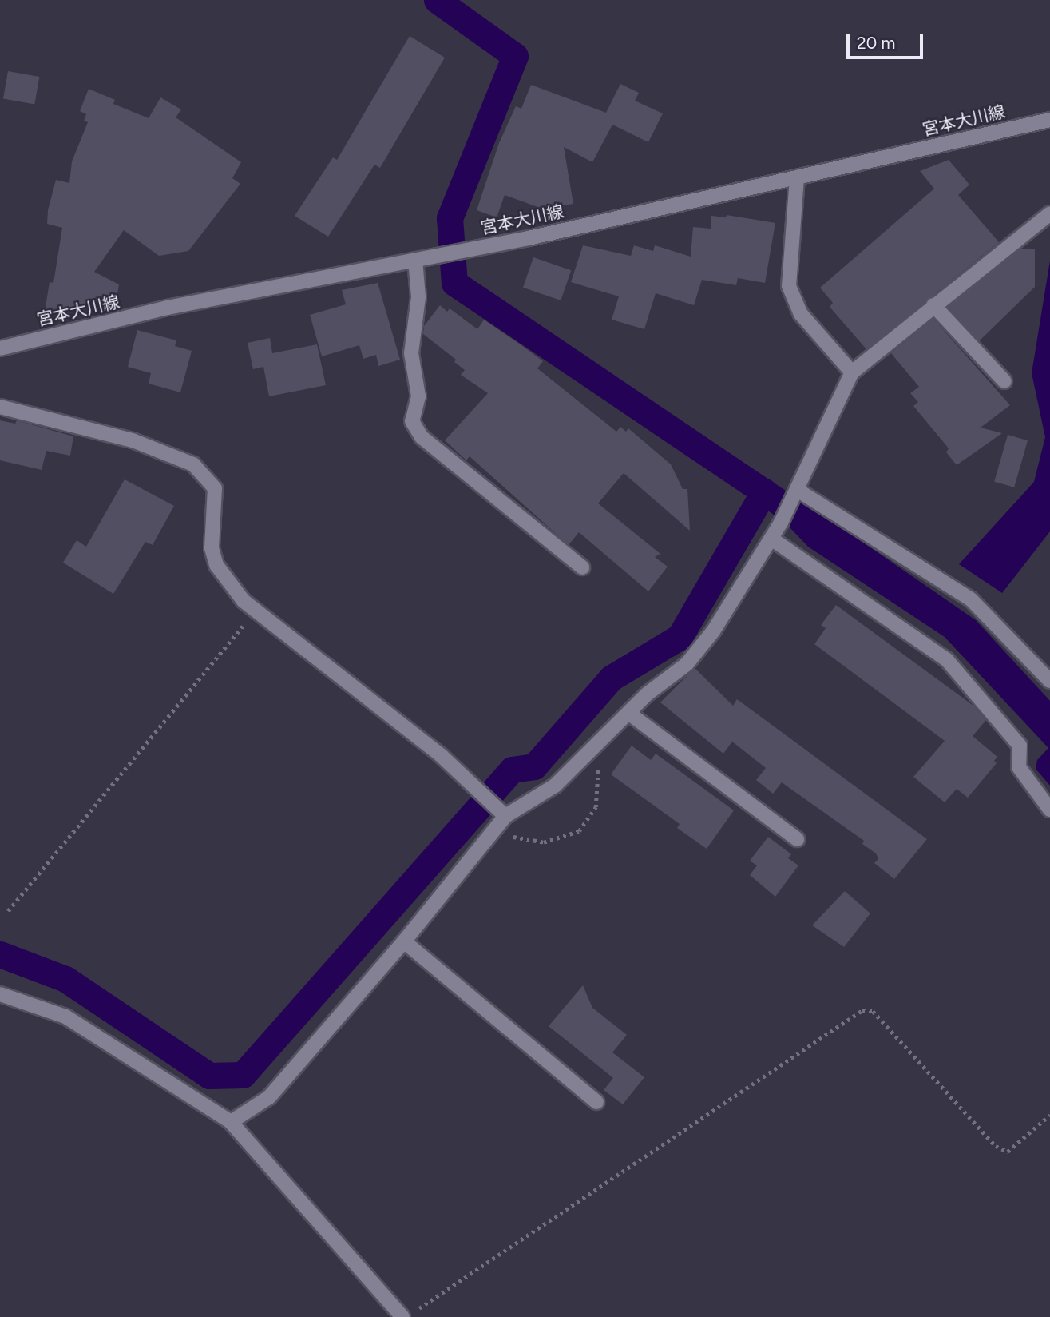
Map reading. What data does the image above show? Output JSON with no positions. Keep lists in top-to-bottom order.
{
  "streets": {
    "street": ["宮本大川線"]
  },
  "scale_bar": "20 m"
}
